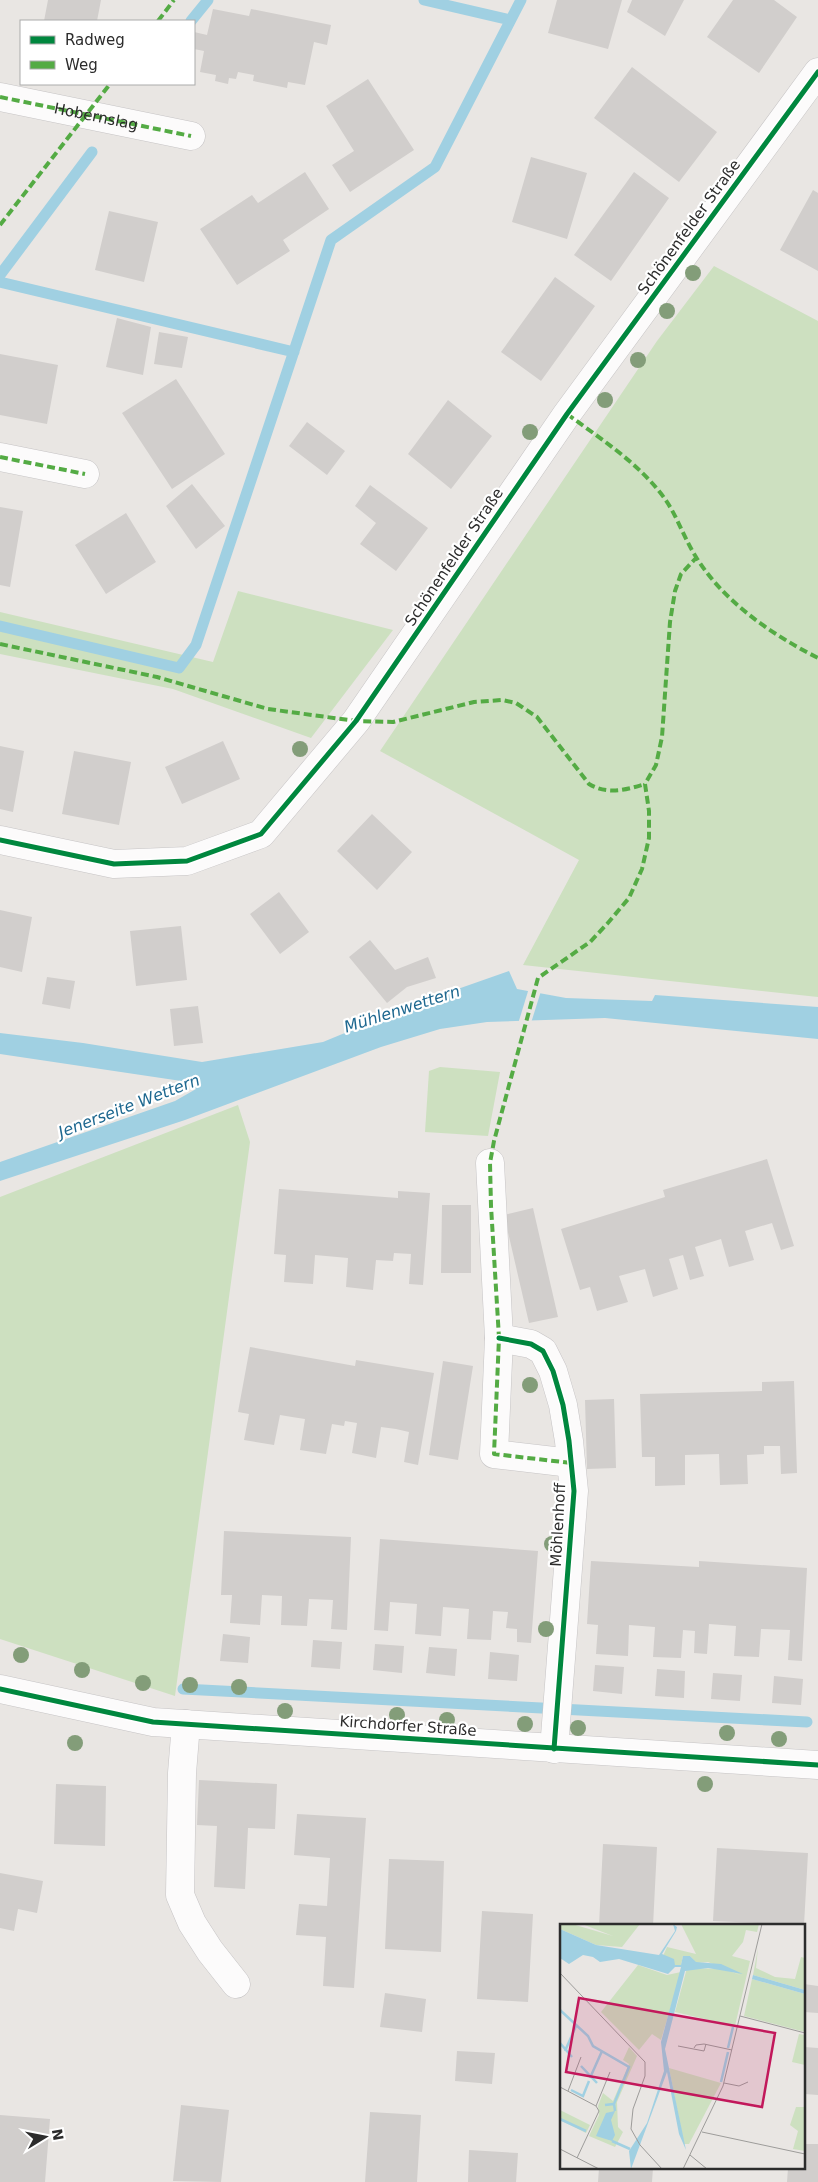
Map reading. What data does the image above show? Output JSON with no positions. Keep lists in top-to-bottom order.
{
  "streets": {
    "street": [
      "Hobernslag",
      "Schönenfelder Straße",
      "Möhlenhoff",
      "Kirchdorfer Straße"
    ]
  },
  "crossings": [
    ["Möhlenhoff", "Kirchdorfer Straße"]
  ],
  "water": ["Mühlenwettern", "Jenerseite Wettern"],
  "legend": ["Radweg", "Weg"],
  "north": "right"
}
